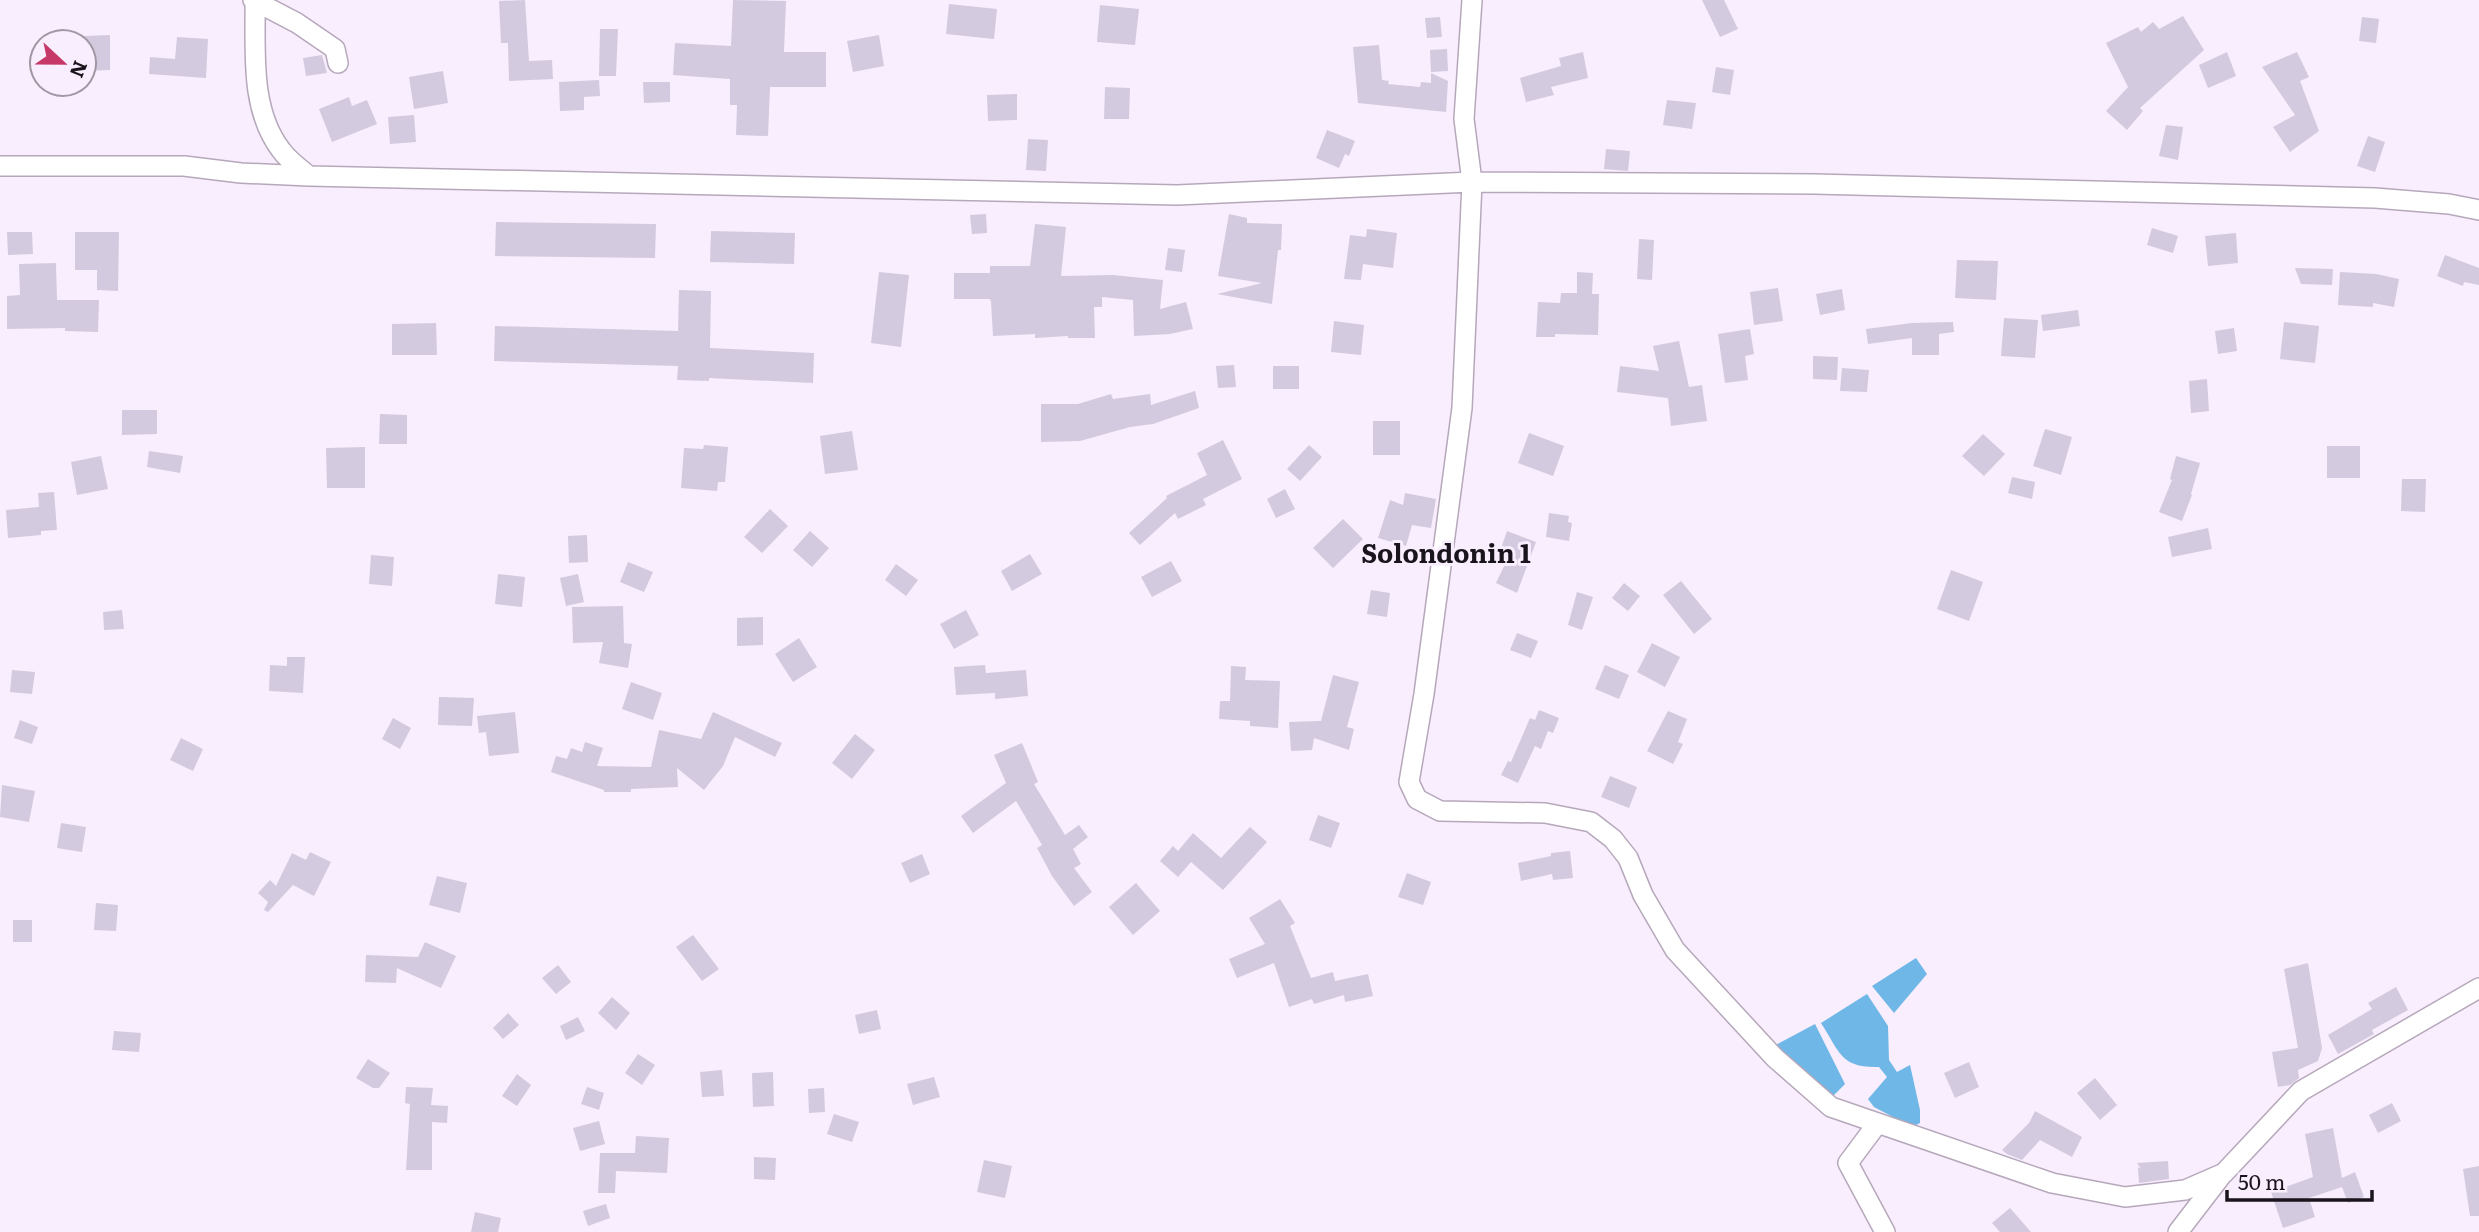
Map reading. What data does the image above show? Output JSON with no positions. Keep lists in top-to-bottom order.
{
  "districts": ["Solondonin 1"],
  "scale_bar": "50 m",
  "north": "right"
}
